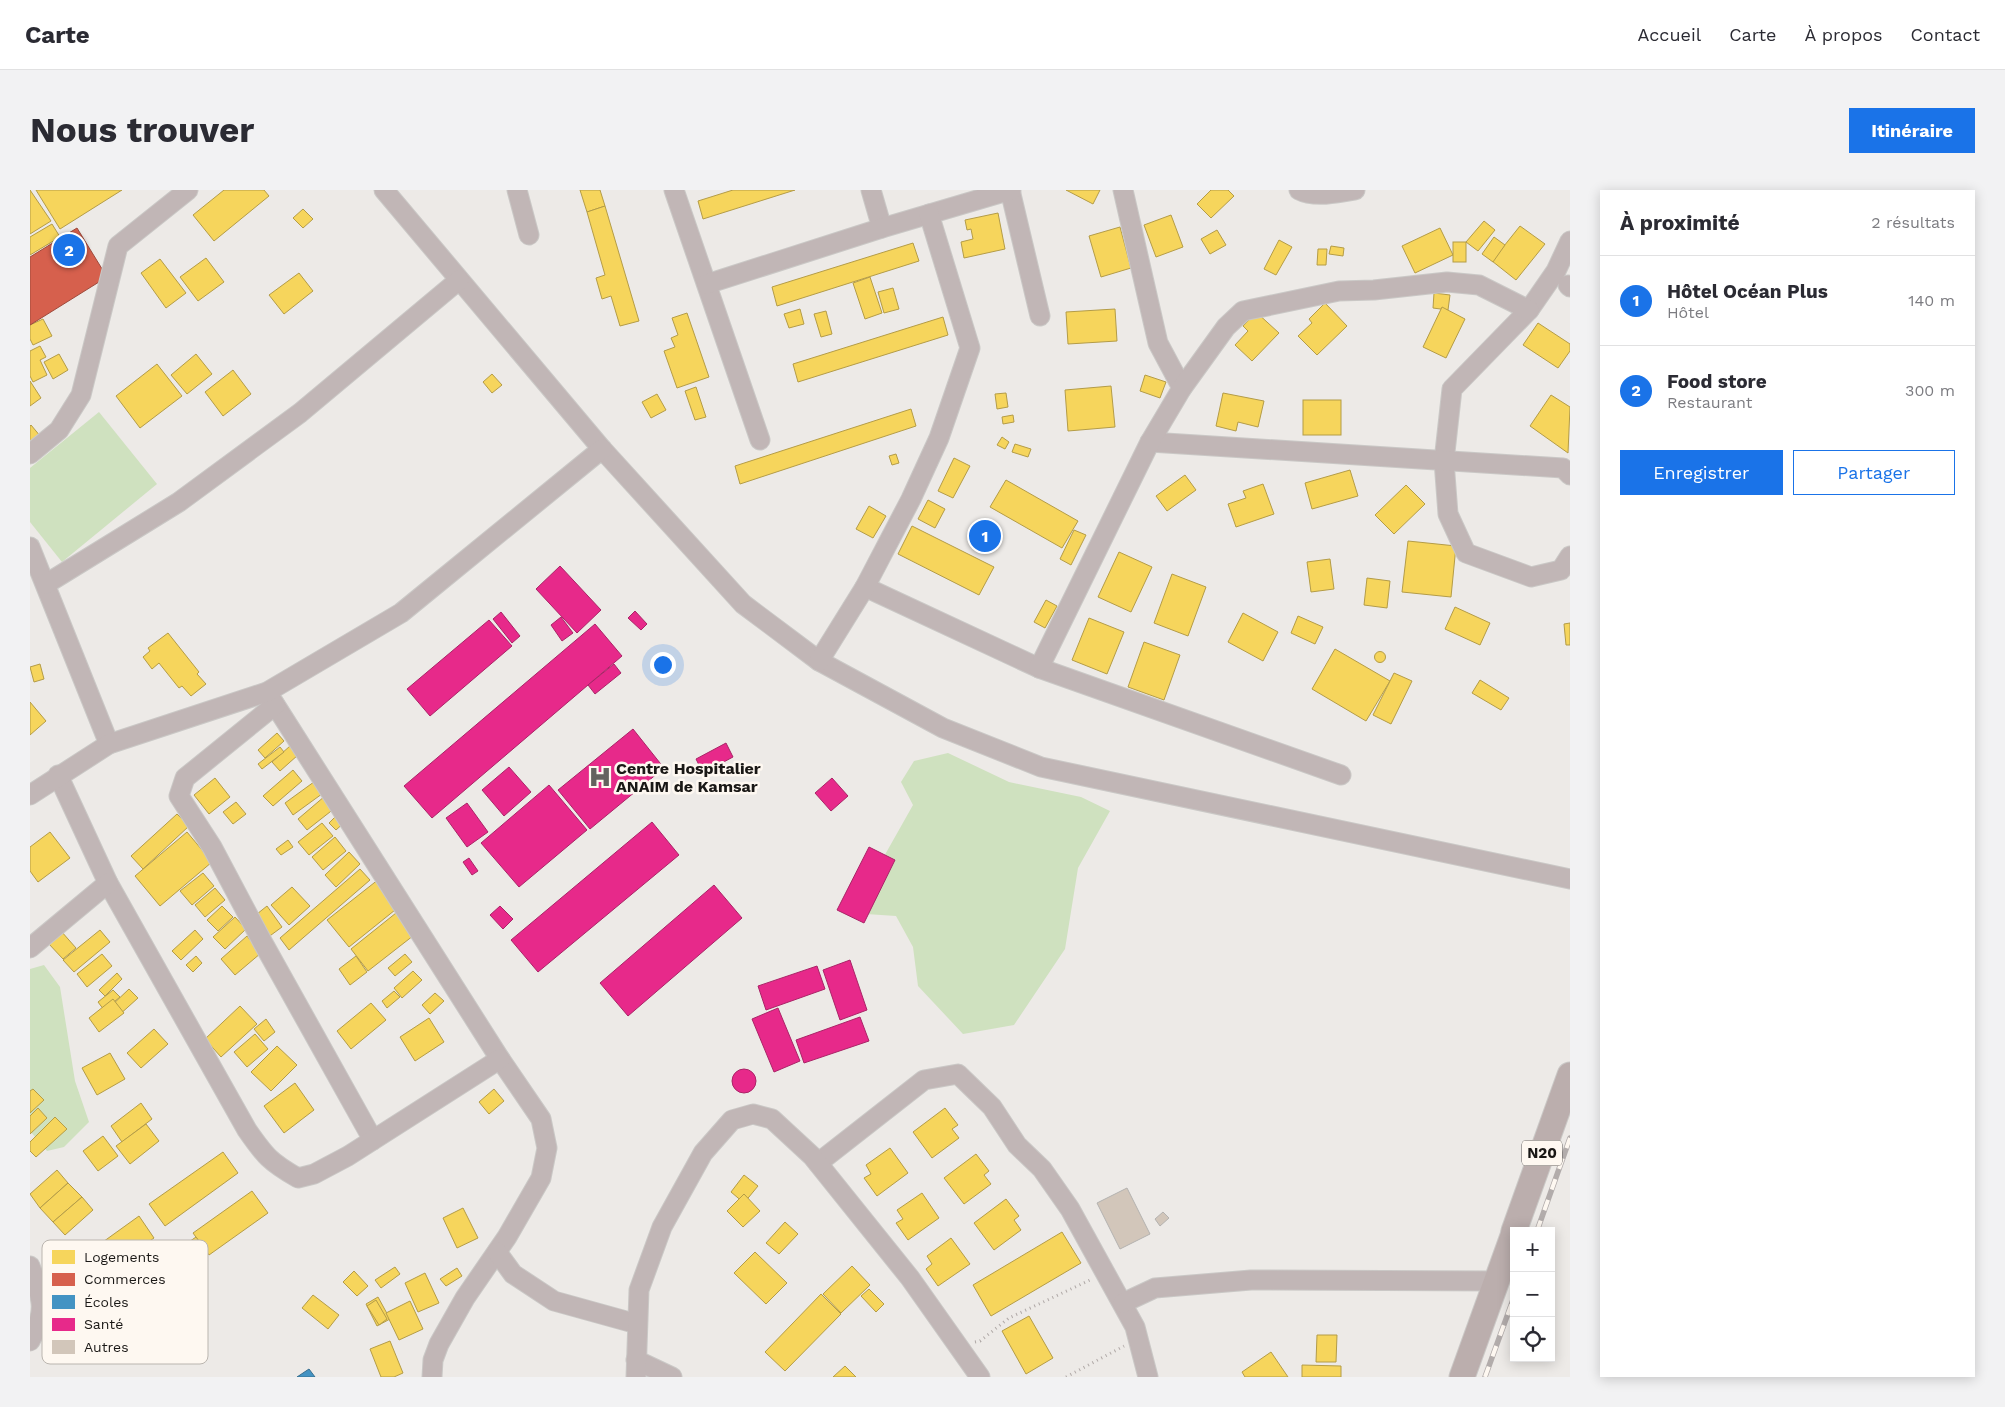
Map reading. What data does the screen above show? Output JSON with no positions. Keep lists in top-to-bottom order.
{
  "streets": {
    "main road": ["N20"]
  },
  "places": {
    "hospital": ["Centre Hospitalier ANAIM de Kamsar"]
  },
  "legend": [
    "Logements",
    "Commerces",
    "Écoles",
    "Santé",
    "Autres"
  ],
  "page": {
    "header": "Carte",
    "nav": [
      "Accueil",
      "Carte",
      "À propos",
      "Contact"
    ],
    "buttons": [
      "Itinéraire",
      ["Enregistrer", "Partager"]
    ],
    "title": "Nous trouver",
    "heading": ["À proximité", "2 résultats"],
    "pins": ["2", "1"],
    "list": [
      {
        "mark": "1",
        "name": "Hôtel Océan Plus",
        "note": "Hôtel",
        "value": "140 m"
      },
      {
        "mark": "2",
        "name": "Food store",
        "note": "Restaurant",
        "value": "300 m"
      }
    ],
    "map_buttons": ["+", "−"]
  }
}
